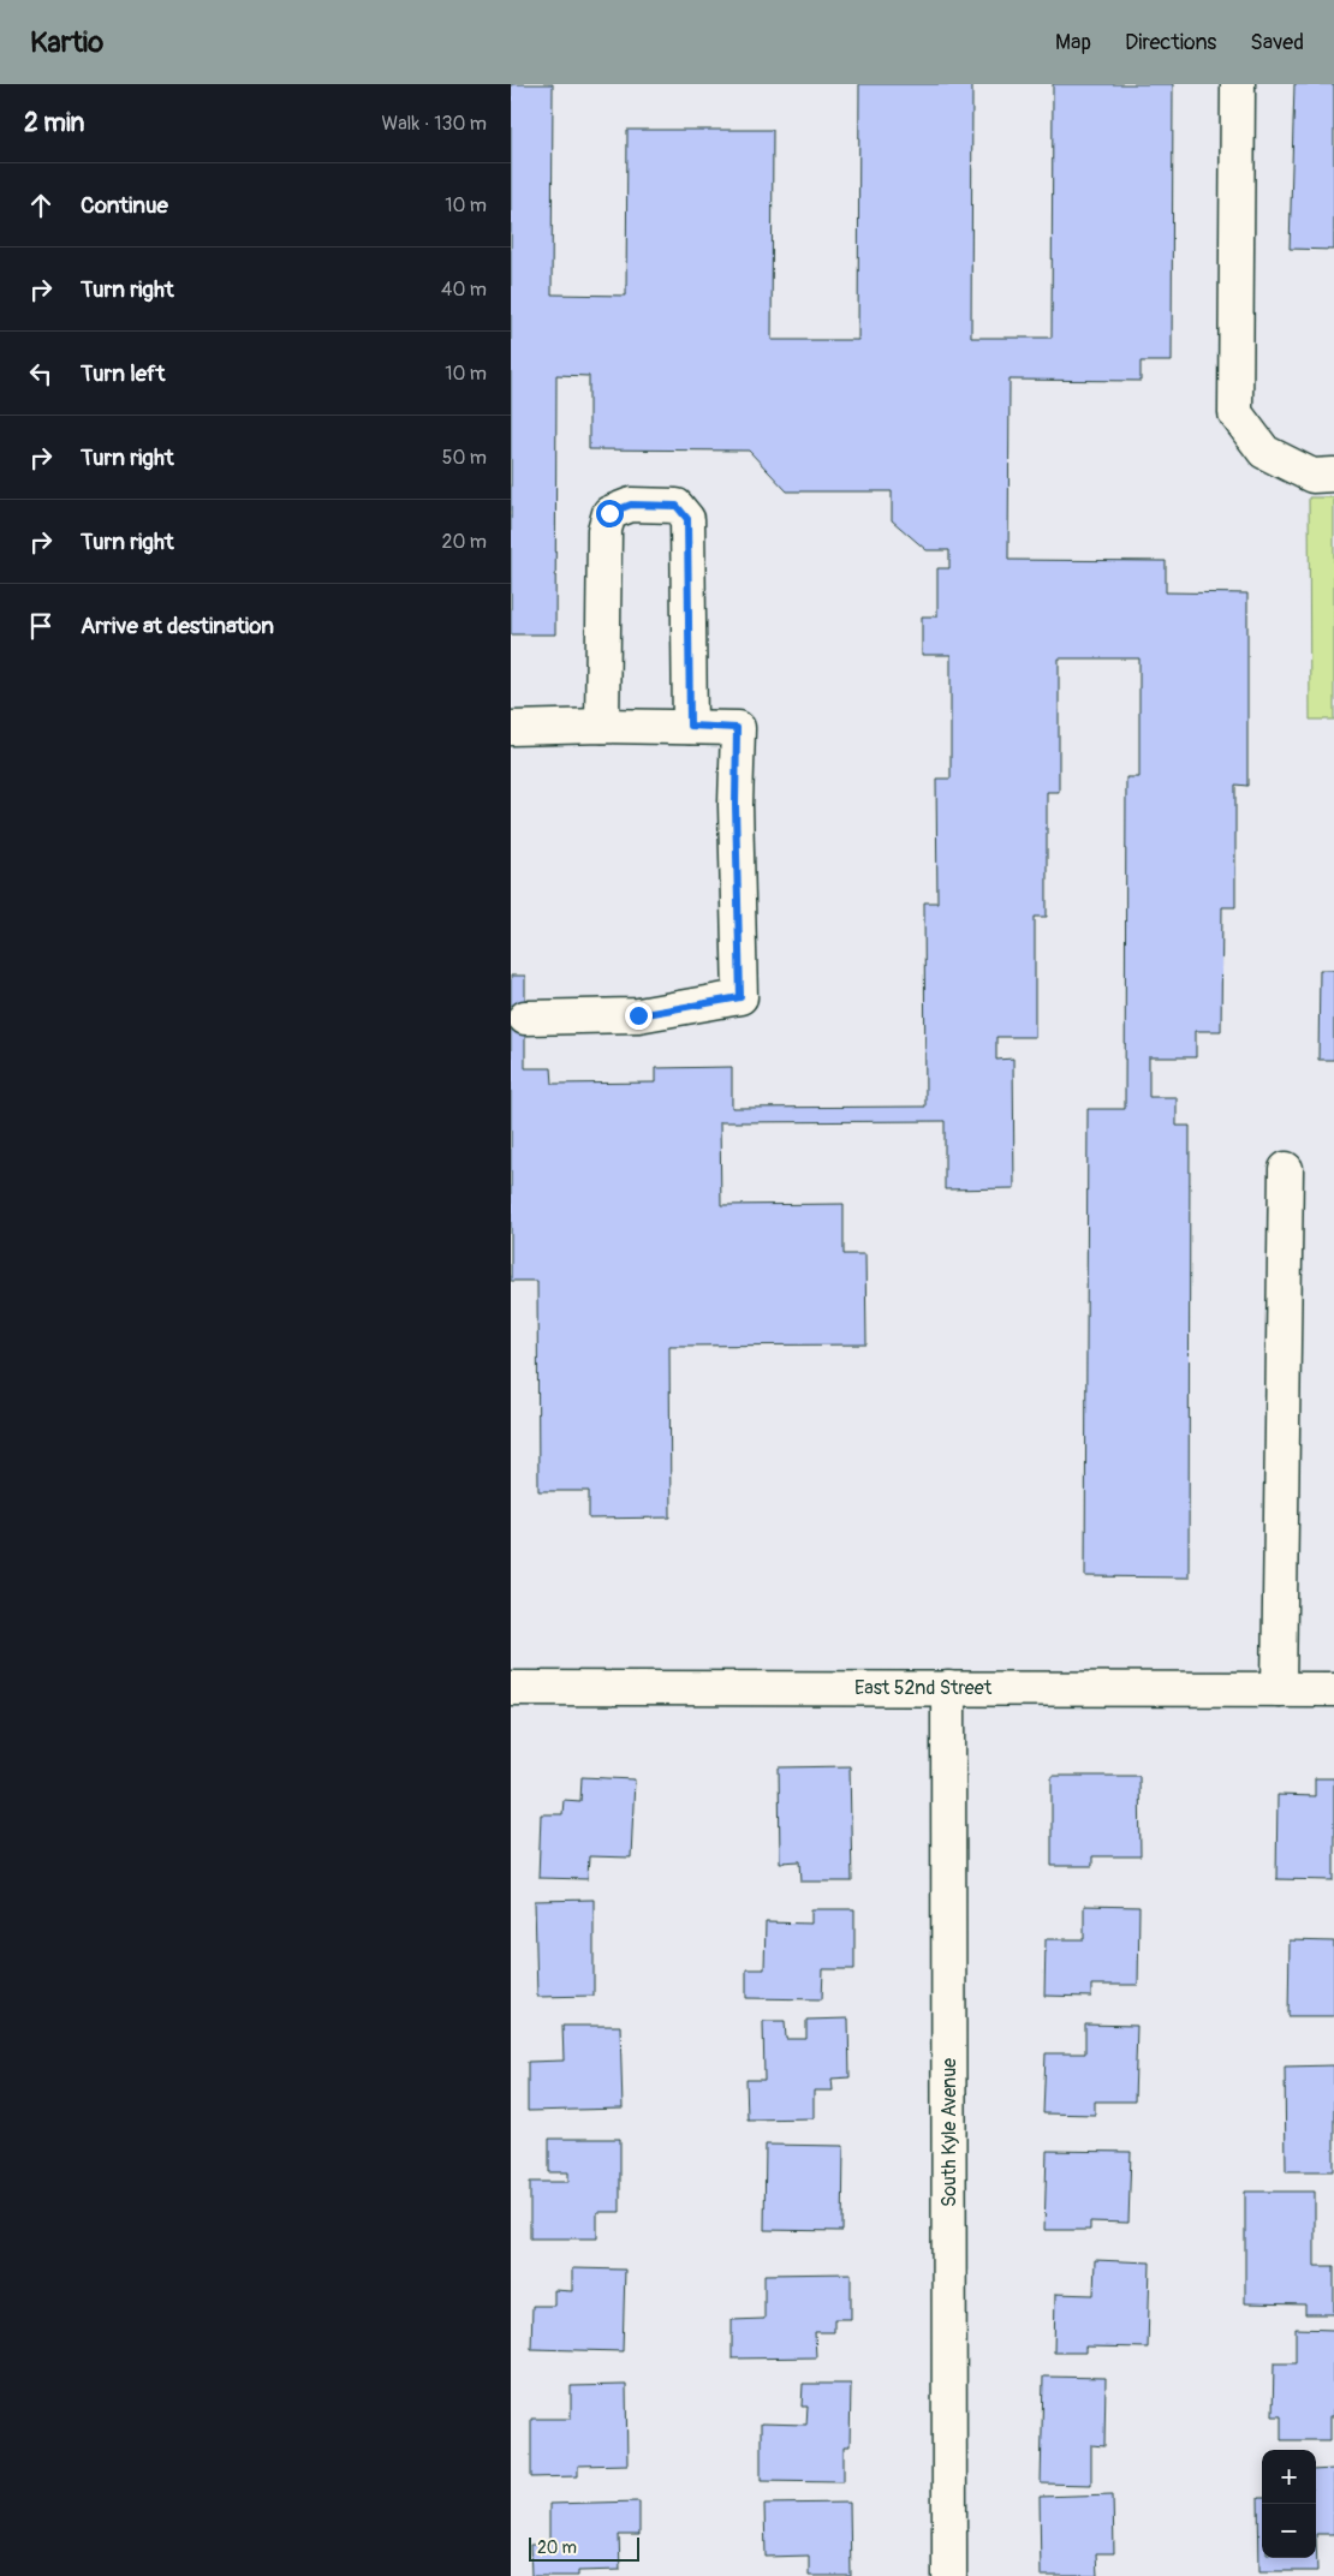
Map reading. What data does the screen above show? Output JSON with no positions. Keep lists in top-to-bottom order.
{
  "streets": {
    "street": ["East 52nd Street", "South Kyle Avenue"]
  },
  "crossings": [
    ["East 52nd Street", "South Kyle Avenue"]
  ],
  "scale_bar": "20 m",
  "page": {
    "header": "Kartio",
    "nav": ["Map", "Directions", "Saved"],
    "heading": ["2 min", "Walk · 130 m"],
    "list": [
      ["Continue", "10 m"],
      ["Turn right", "40 m"],
      ["Turn left", "10 m"],
      ["Turn right", "50 m"],
      ["Turn right", "20 m"],
      "Arrive at destination"
    ],
    "map_buttons": ["+", "−"],
    "scale": "20 m"
  }
}
